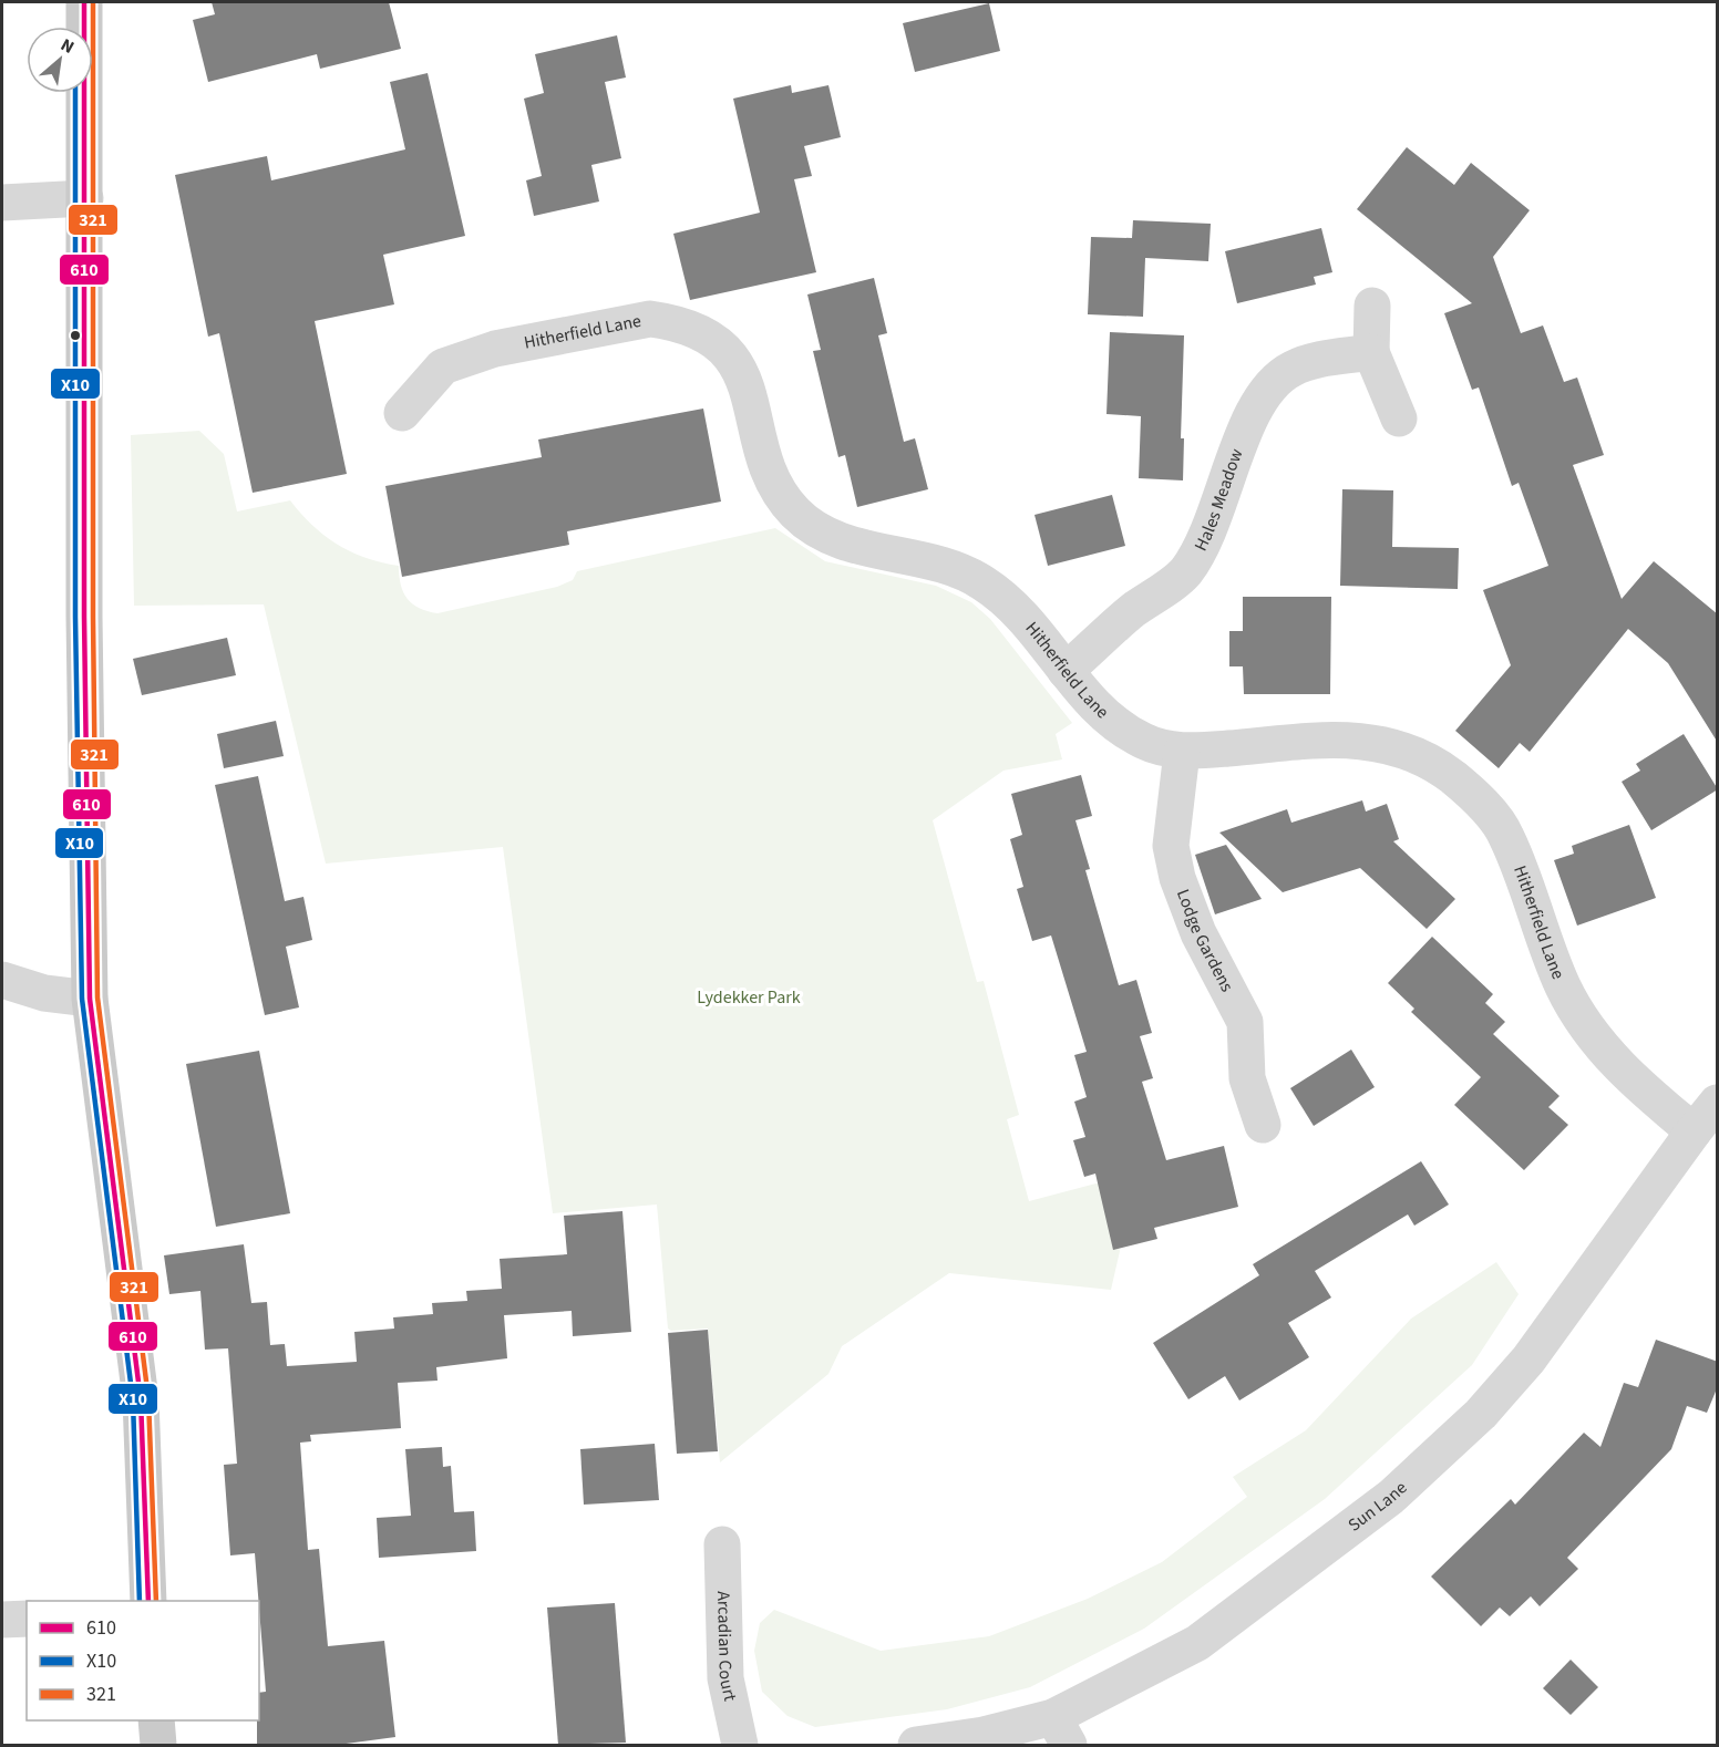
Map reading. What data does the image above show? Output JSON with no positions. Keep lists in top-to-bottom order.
{
  "streets": {
    "street": [
      "Hitherfield Lane",
      "Hales Meadow",
      "Lodge Gardens",
      "Sun Lane",
      "Arcadian Court"
    ]
  },
  "crossings": [
    ["Hitherfield Lane", "Hales Meadow"],
    ["Hitherfield Lane", "Lodge Gardens"],
    ["Hitherfield Lane", "Sun Lane"]
  ],
  "parks": ["Lydekker Park"],
  "lines": ["transit line 610", "transit line 321", "transit line X10"],
  "legend": ["610", "X10", "321"],
  "north": "top right"
}
